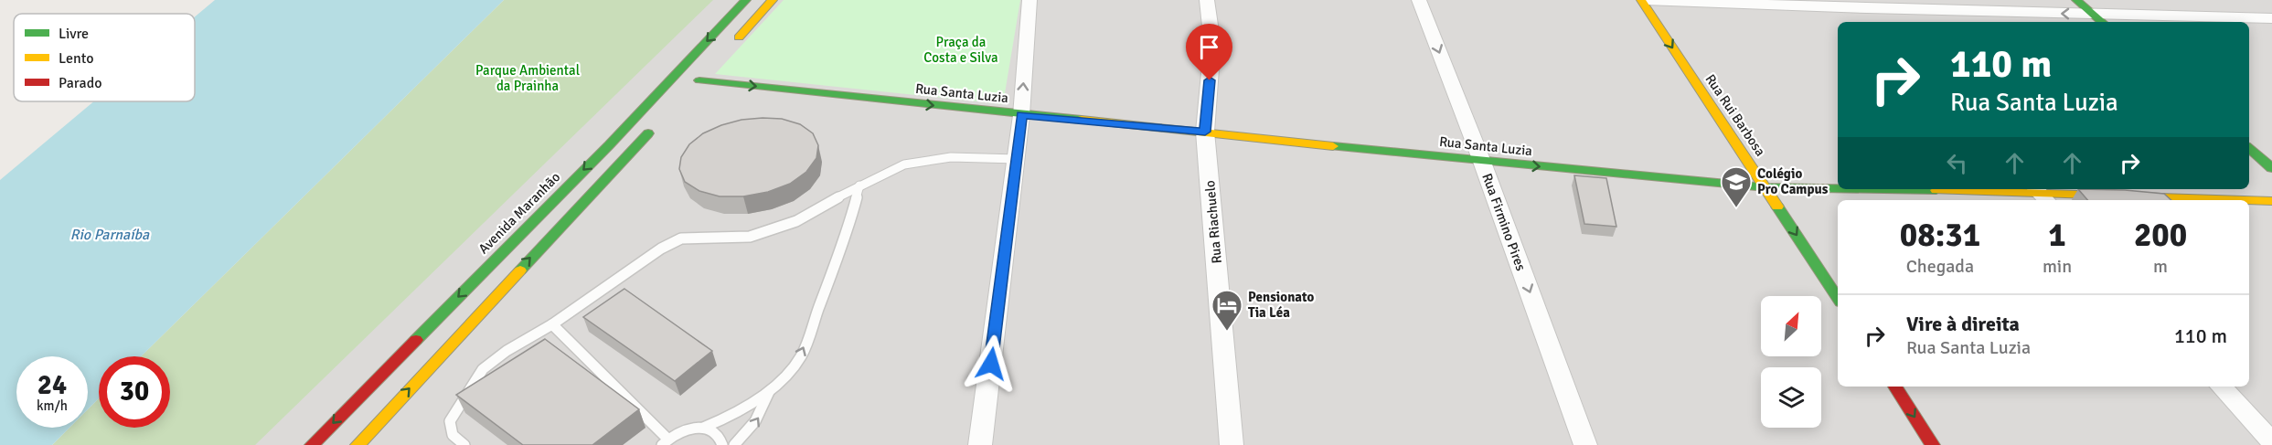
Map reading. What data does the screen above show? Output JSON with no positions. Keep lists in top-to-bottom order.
{
  "streets": {
    "street": [
      "Rua Santa Luzia",
      "Rua Rui Barbosa",
      "Avenida Maranhão",
      "Rua Riachuelo",
      "Rua Firmino Pires"
    ]
  },
  "crossings": [
    ["Rua Santa Luzia", "Rua Rui Barbosa"],
    ["Rua Santa Luzia", "Rua Riachuelo"],
    ["Rua Santa Luzia", "Rua Firmino Pires"]
  ],
  "one_way": ["Rua Santa Luzia", "Rua Rui Barbosa", "Rua Firmino Pires"],
  "water": ["Rio Parnaíba"],
  "parks": ["Praça da Costa e Silva", "Parque Ambiental da Prainha"],
  "places": {
    "school or university": ["Colégio Pro Campus"],
    "hotel": ["Pensionato Tia Léa"]
  },
  "legend": ["Livre", "Lento", "Parado"],
  "north": "top right",
  "page": {
    "turn": ["110 m", "Rua Santa Luzia"],
    "eta": [
      "08:31",
      "Chegada",
      "1",
      "min",
      "200",
      "m"
    ],
    "list": [
      {
        "name": "Vire à direita",
        "note": "Rua Santa Luzia",
        "value": "110 m"
      }
    ],
    "speed": "24 km/h",
    "limit": "30"
  }
}
